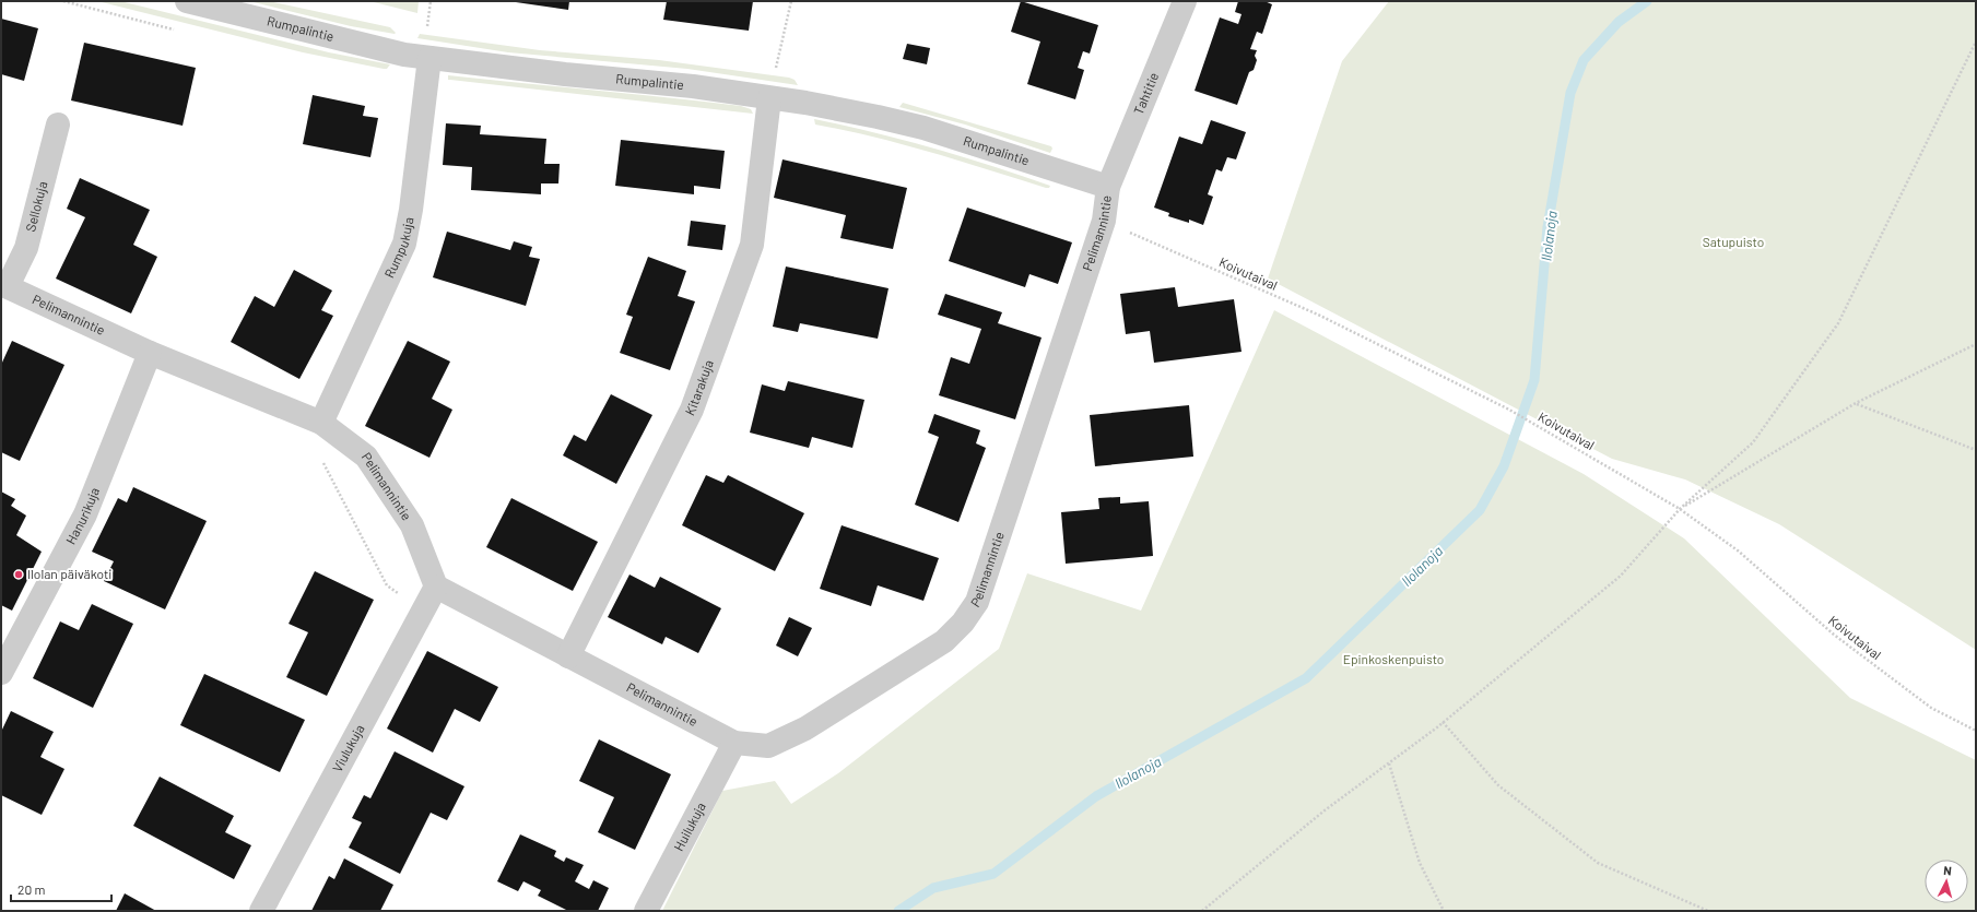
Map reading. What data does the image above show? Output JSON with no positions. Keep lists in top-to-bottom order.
{
  "streets": {
    "street": [
      "Rumpalintie",
      "Tahtitie",
      "Sellokuja",
      "Pelimannintie",
      "Rumpukuja",
      "Kitarakuja",
      "Hanurikuja",
      "Viulukuja",
      "Huilukuja"
    ],
    "path": ["Koivutaival"]
  },
  "crossings": [
    ["Rumpalintie", "Tahtitie"],
    ["Rumpalintie", "Pelimannintie"],
    ["Rumpalintie", "Rumpukuja"],
    ["Rumpalintie", "Kitarakuja"],
    ["Tahtitie", "Pelimannintie"],
    ["Sellokuja", "Pelimannintie"],
    ["Pelimannintie", "Rumpukuja"],
    ["Pelimannintie", "Koivutaival"],
    ["Pelimannintie", "Kitarakuja"],
    ["Pelimannintie", "Hanurikuja"],
    ["Pelimannintie", "Viulukuja"],
    ["Pelimannintie", "Huilukuja"]
  ],
  "water": ["Ilolanoja"],
  "parks": ["Satupuisto", "Epinkoskenpuisto"],
  "places": ["Ilolan päiväkoti"],
  "scale_bar": "20 m",
  "north": "top"
}
